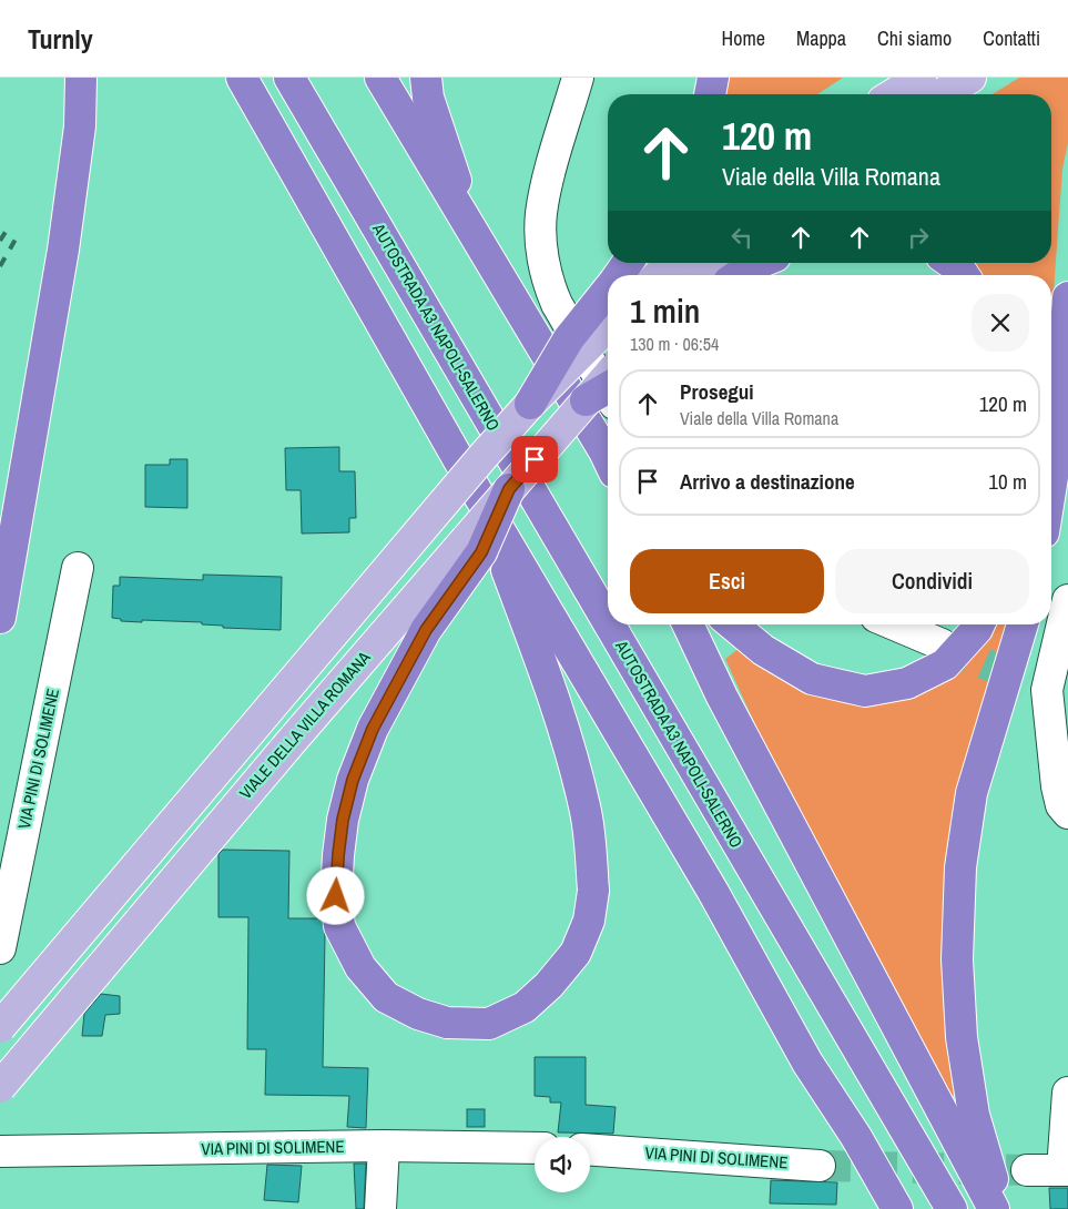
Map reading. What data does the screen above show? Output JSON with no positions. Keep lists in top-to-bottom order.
{
  "streets": {
    "highway": ["AUTOSTRADA A3 NAPOLI-SALERNO"],
    "main road": ["VIALE DELLA VILLA ROMANA"],
    "street": ["VIA PINI DI SOLIMENE"]
  },
  "page": {
    "header": "Turnly",
    "nav": [
      "Home",
      "Mappa",
      "Chi siamo",
      "Contatti"
    ],
    "turn": ["120 m", "Viale della Villa Romana"],
    "heading": ["1 min", "130 m · 06:54"],
    "list": [
      {
        "name": "Prosegui",
        "note": "Viale della Villa Romana",
        "value": "120 m"
      },
      {
        "name": "Arrivo a destinazione",
        "value": "10 m"
      }
    ],
    "buttons": ["Esci", "Condividi"]
  }
}
